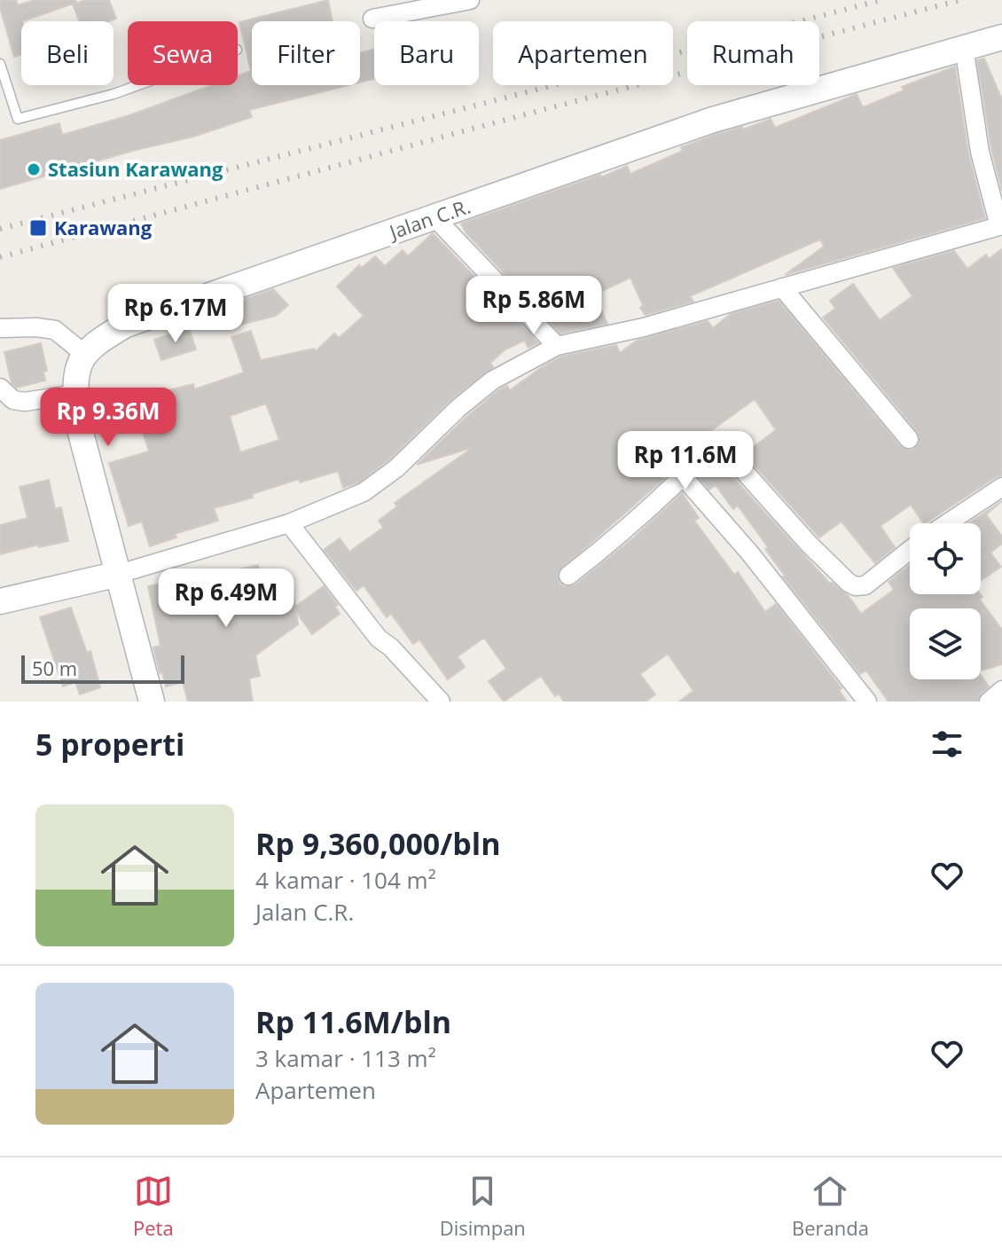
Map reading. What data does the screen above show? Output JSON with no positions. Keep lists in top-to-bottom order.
{
  "streets": {
    "street": ["Jalan C.R."]
  },
  "places": {
    "other": ["Stasiun Karawang"],
    "transit": ["Karawang"]
  },
  "scale_bar": "50 m",
  "page": {
    "chip": [
      "Beli",
      "Sewa",
      "Filter",
      "Baru",
      "Apartemen",
      "Rumah"
    ],
    "price": [
      "Rp 5.86M",
      "Rp 6.17M",
      "Rp 9.36M",
      "Rp 11.6M",
      "Rp 6.49M"
    ],
    "scale": "50 m",
    "heading": "5 properti",
    "list": [
      {
        "name": "Rp 9,360,000/bln",
        "note": "4 kamar · 104 m² · Jalan C.R."
      },
      {
        "name": "Rp 11.6M/bln",
        "note": "3 kamar · 113 m² · Apartemen"
      }
    ],
    "tabs": ["Peta", "Disimpan", "Beranda"]
  }
}
